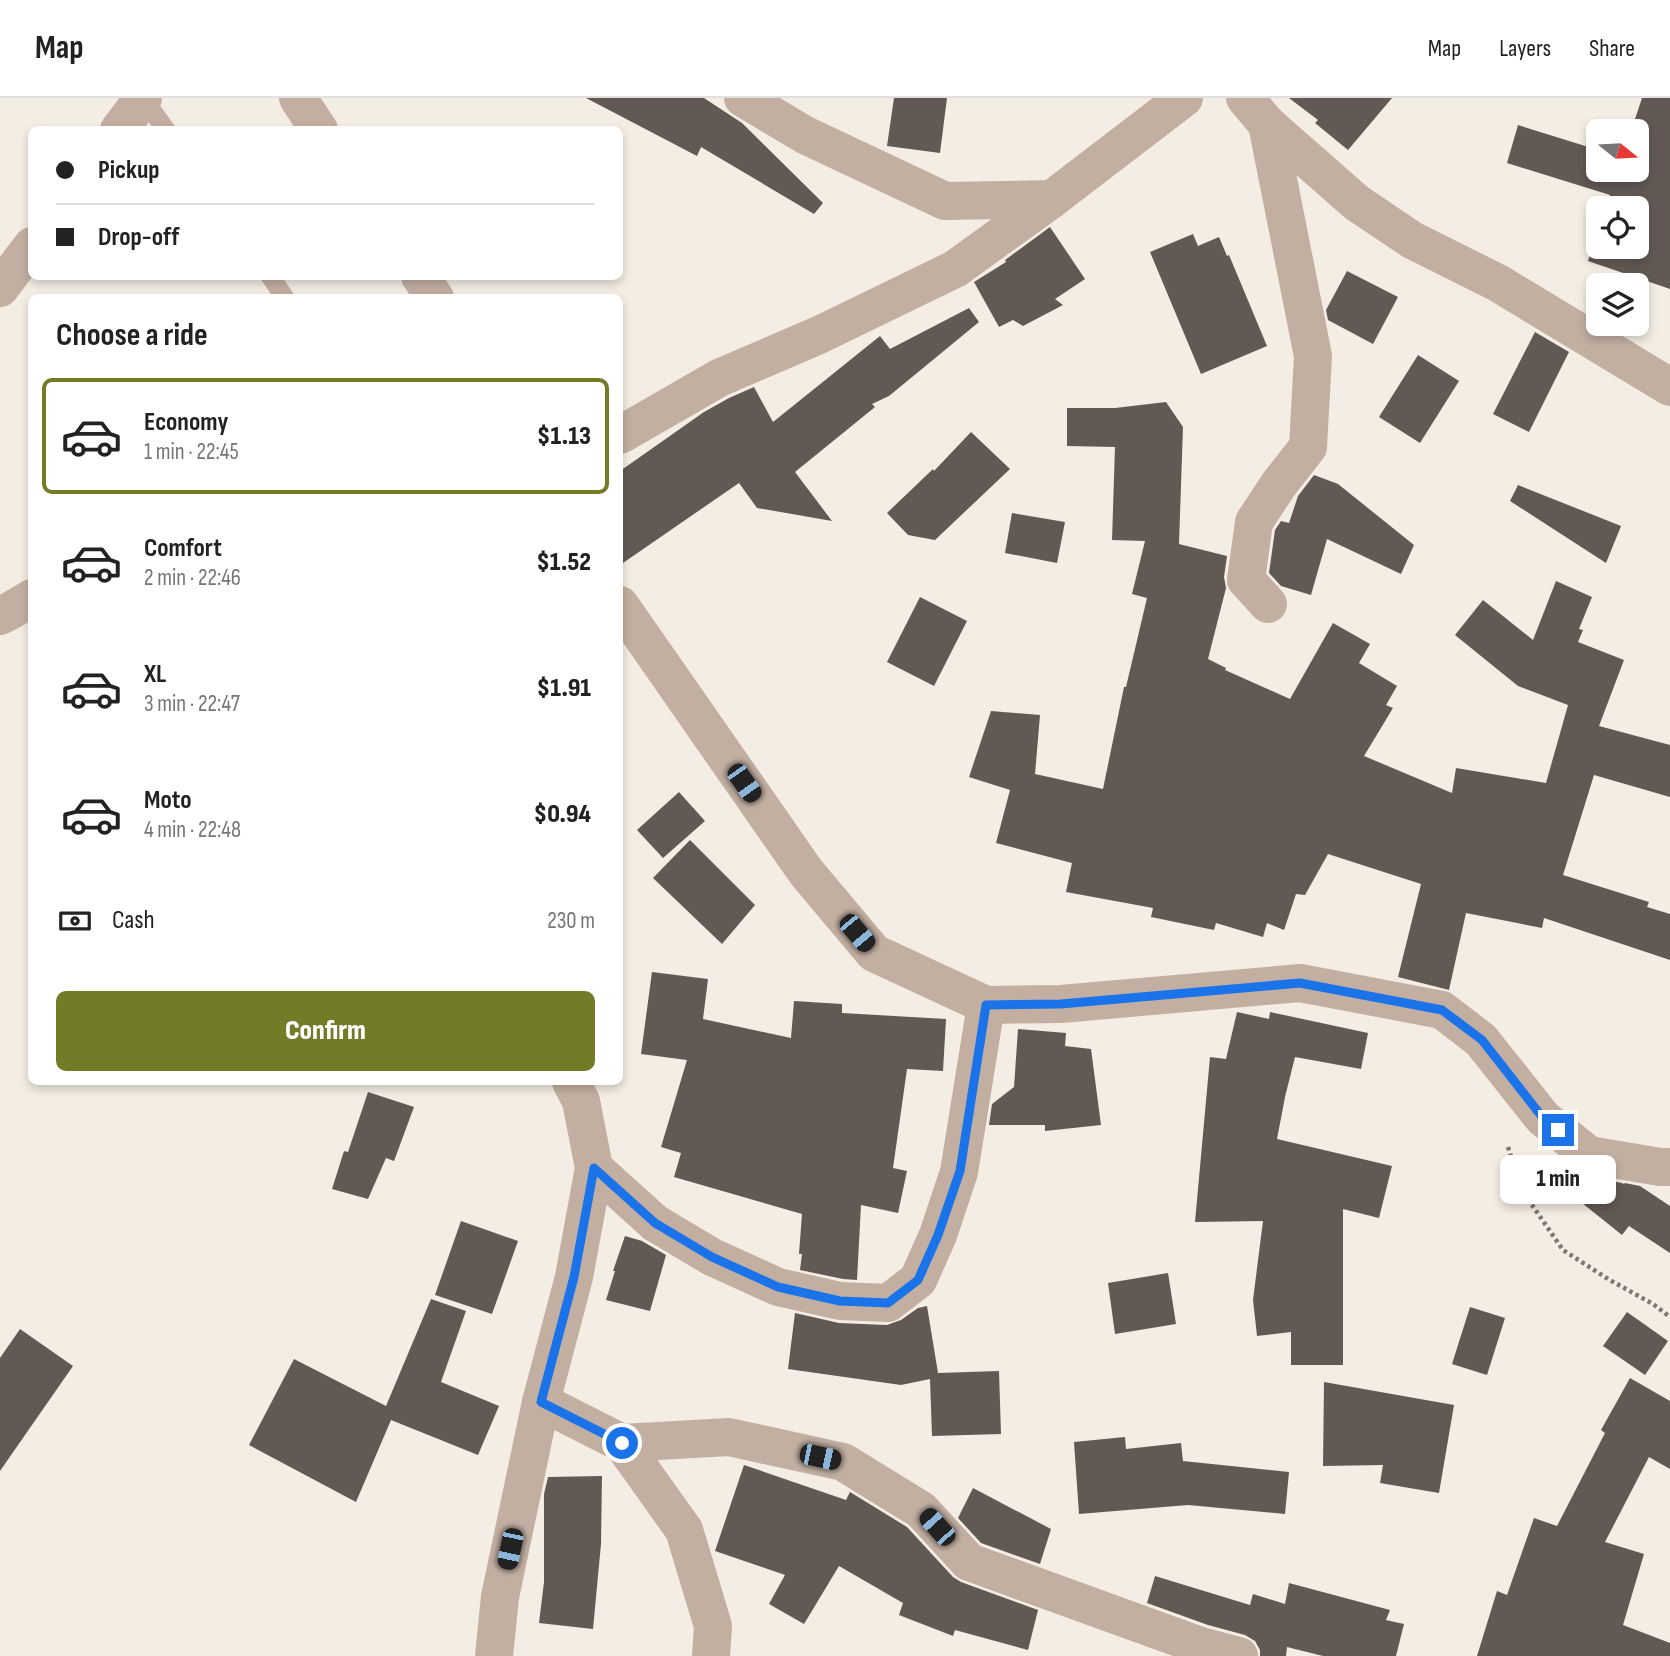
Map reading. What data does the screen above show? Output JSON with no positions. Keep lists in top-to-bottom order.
{
  "north": "right",
  "page": {
    "header": "Map",
    "nav": ["Map", "Layers", "Share"],
    "banner": ["Pickup", "Drop-off"],
    "heading": "Choose a ride",
    "list": [
      {
        "name": "Economy",
        "note": "1 min · 22:45",
        "value": "$1.13"
      },
      {
        "name": "Comfort",
        "note": "2 min · 22:46",
        "value": "$1.52"
      },
      {
        "name": "XL",
        "note": "3 min · 22:47",
        "value": "$1.91"
      },
      {
        "name": "Moto",
        "note": "4 min · 22:48",
        "value": "$0.94"
      }
    ],
    "pay": ["Cash", "230 m"],
    "buttons": "Confirm",
    "bubble": "1 min"
  }
}
